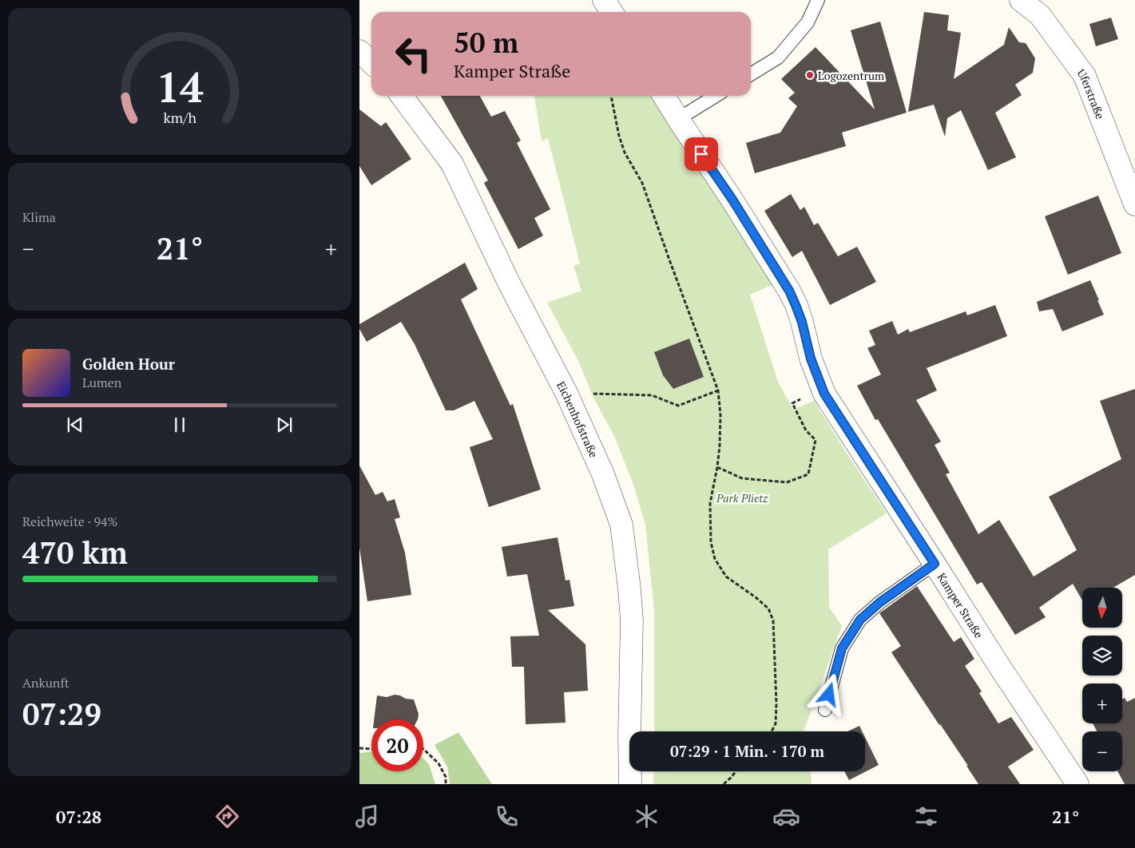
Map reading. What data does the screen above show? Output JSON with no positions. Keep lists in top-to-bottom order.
{
  "streets": {
    "street": ["Uferstraße", "Eichenhofstraße", "Kamper Straße"]
  },
  "parks": ["Park Plietz"],
  "places": ["Logozentrum"],
  "north": "bottom",
  "page": {
    "turn": ["50 m", "Kamper Straße"],
    "tile": [
      "Klima",
      ["Reichweite · 94%", "470 km"],
      ["Ankunft", "07:29"]
    ],
    "heat": ["−", "21°", "+"],
    "song": ["Golden Hour", "Lumen"],
    "map_buttons": ["+", "−"],
    "limit": "20",
    "trip": "07:29 · 1 Min. · 170 m",
    "tabs": ["07:28", "21°"],
    "gauge": ["14", "km/h"]
  }
}
